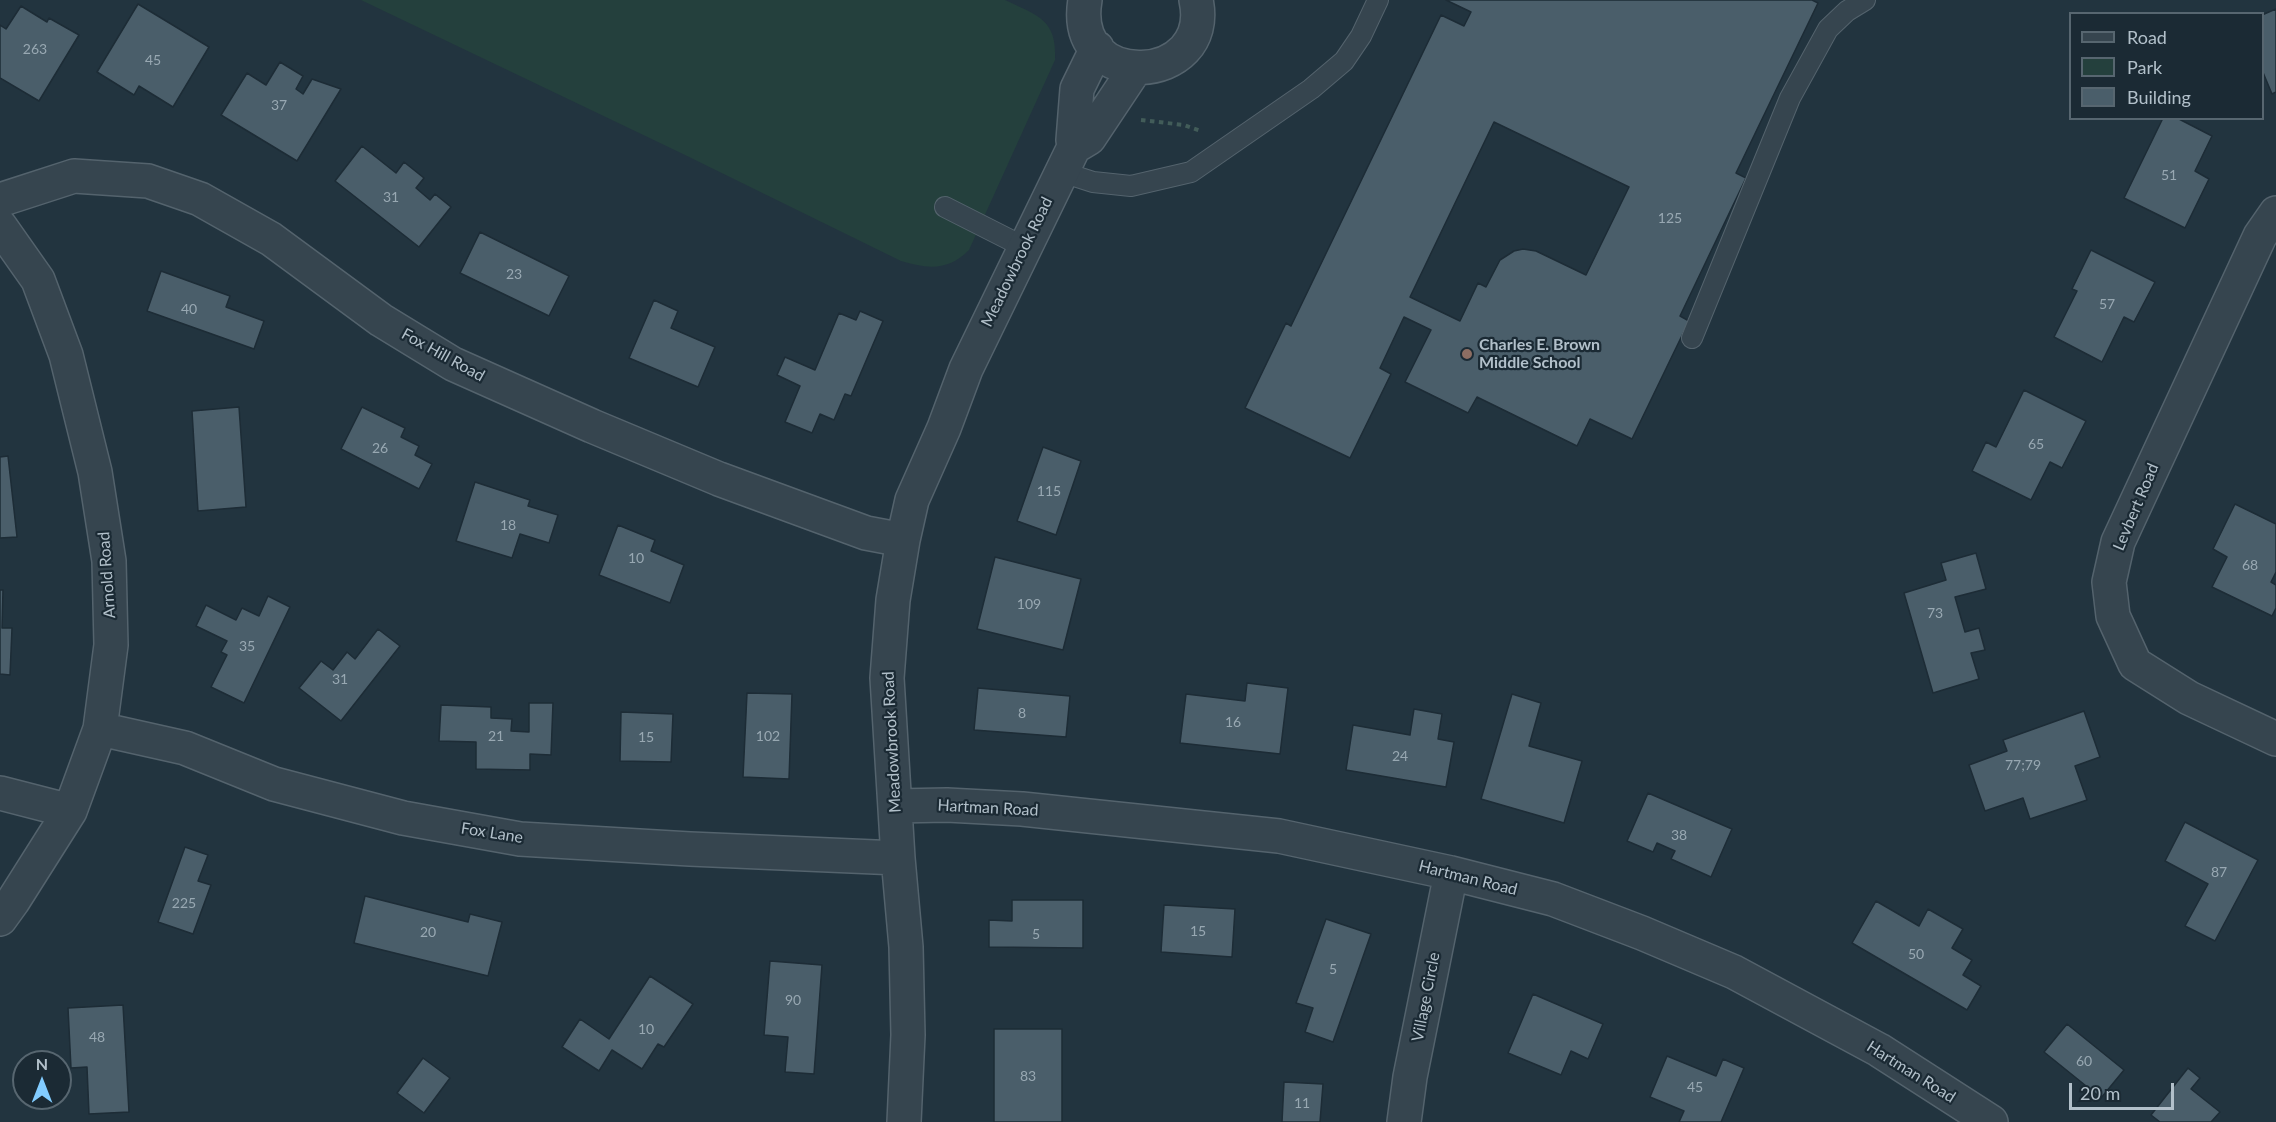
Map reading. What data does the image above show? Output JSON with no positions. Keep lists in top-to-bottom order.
{
  "streets": {
    "street": [
      "Meadowbrook Road",
      "Fox Hill Road",
      "Levbert Road",
      "Arnold Road",
      "Hartman Road",
      "Fox Lane",
      "Village Circle"
    ]
  },
  "crossings": [
    ["Meadowbrook Road", "Fox Hill Road"],
    ["Meadowbrook Road", "Hartman Road"],
    ["Meadowbrook Road", "Fox Lane"],
    ["Arnold Road", "Fox Lane"],
    ["Hartman Road", "Village Circle"]
  ],
  "places": ["Charles E. Brown Middle School"],
  "house_numbers": [
    "263",
    "45",
    "37",
    "51",
    "31",
    "125",
    "23",
    "57",
    "40",
    "65",
    "26",
    "115",
    "18",
    "10",
    "68",
    "109",
    "73",
    "35",
    "31",
    "8",
    "16",
    "21",
    "102",
    "15",
    "24",
    "77;79",
    "38",
    "87",
    "225",
    "15",
    "20",
    "5",
    "50",
    "5",
    "90",
    "10",
    "48",
    "60",
    "83",
    "45",
    "11"
  ],
  "legend": ["Road", "Park", "Building"],
  "scale_bar": "20 m",
  "north": "top"
}
